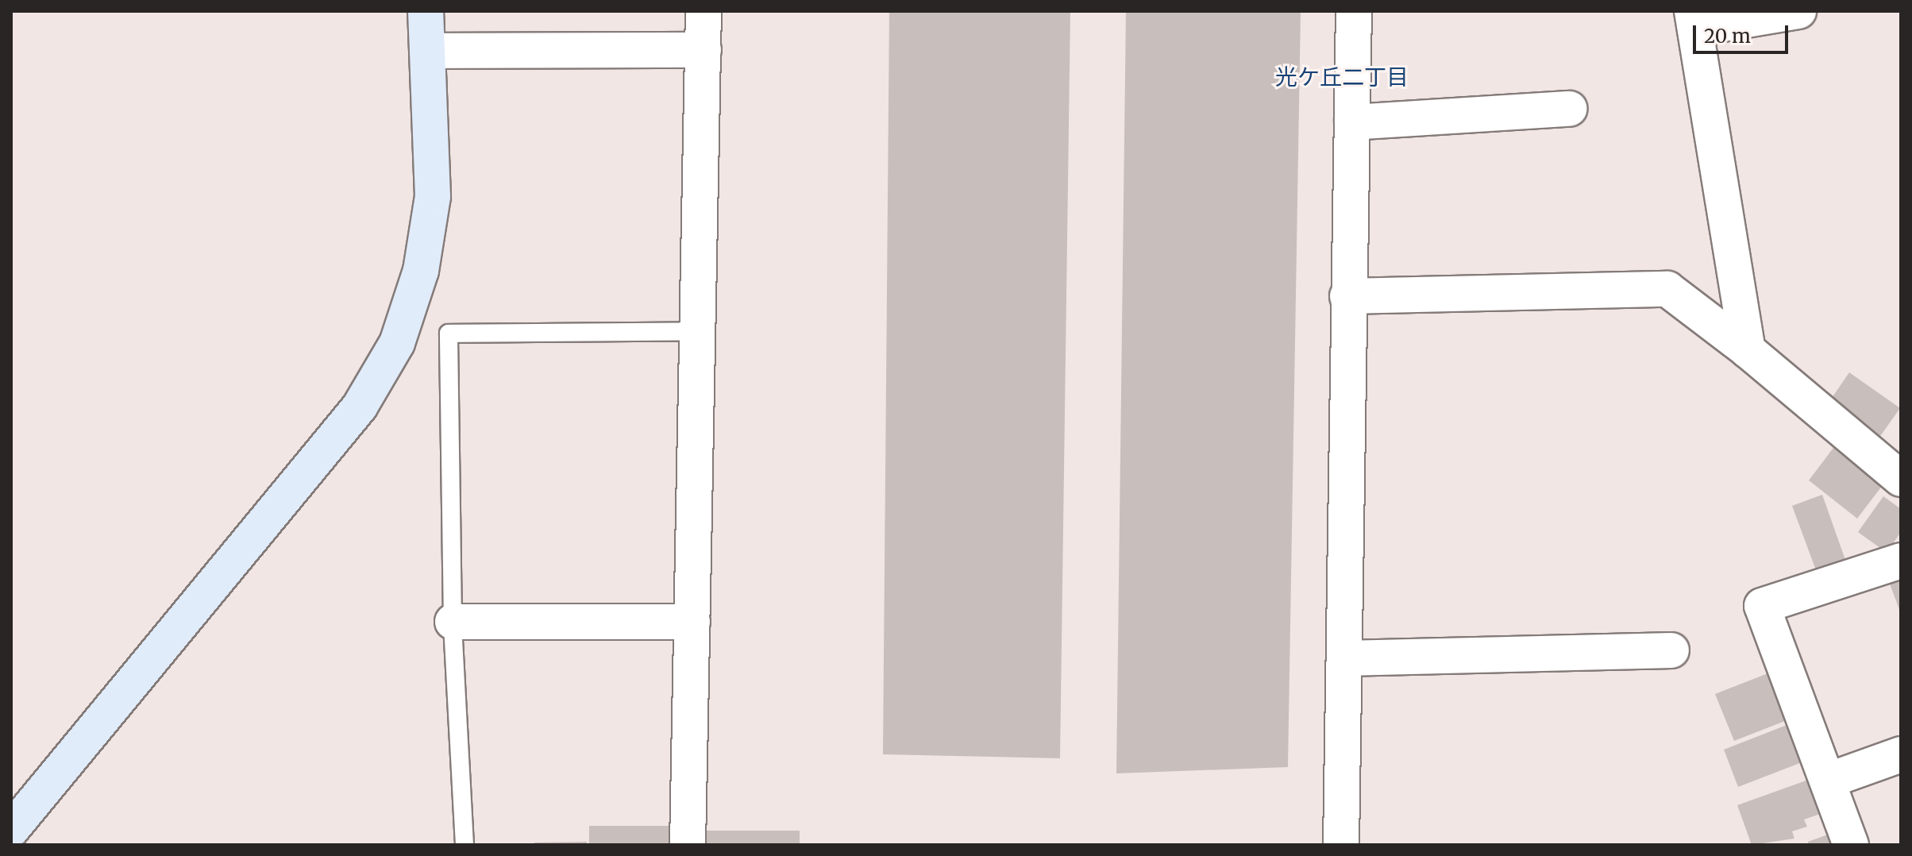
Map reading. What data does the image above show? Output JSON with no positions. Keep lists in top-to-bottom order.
{
  "districts": ["光ケ丘二丁目"],
  "scale_bar": "20 m"
}
